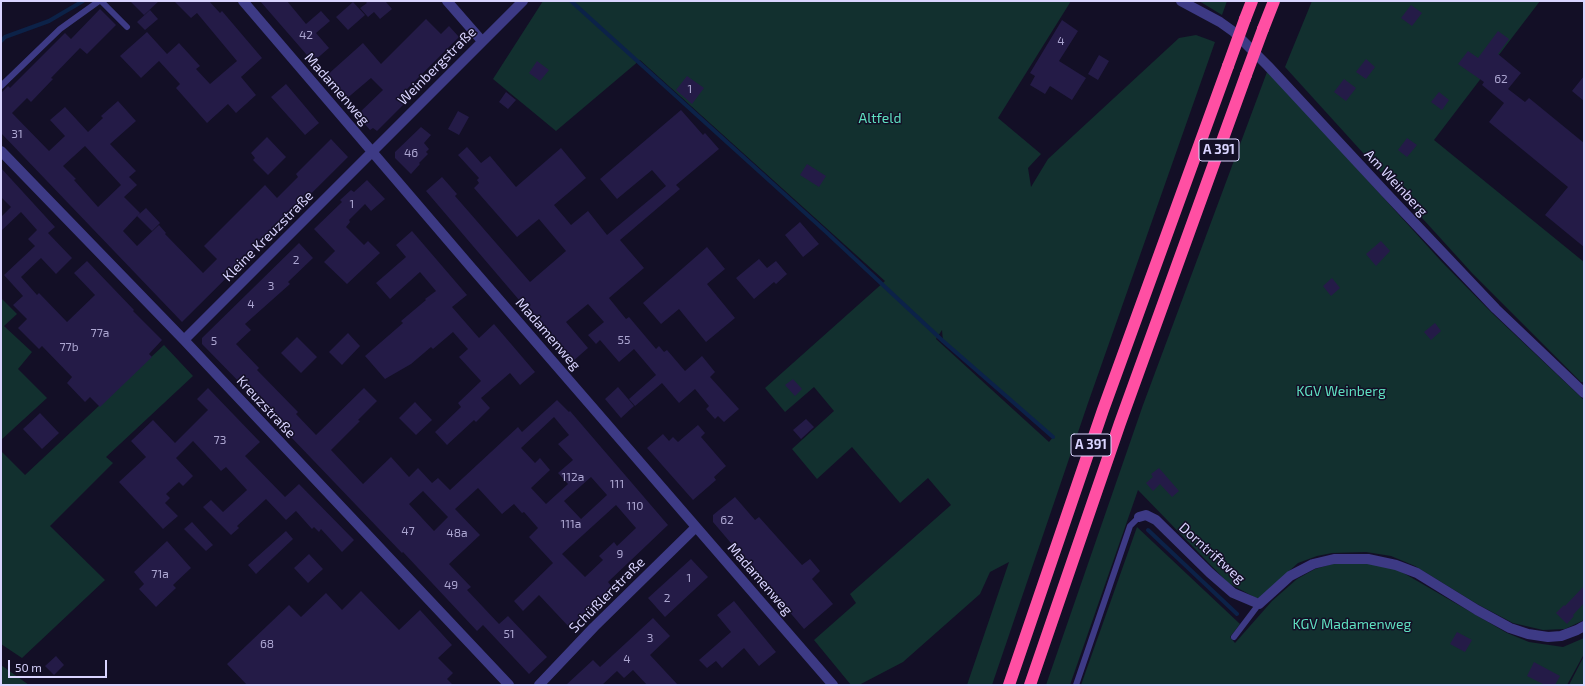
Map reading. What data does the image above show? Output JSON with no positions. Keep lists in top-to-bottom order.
{
  "streets": {
    "highway": ["A 391"],
    "street": [
      "Weinbergstraße",
      "Madamenweg",
      "Am Weinberg",
      "Kleine Kreuzstraße",
      "Kreuzstraße",
      "Dorntriftweg",
      "Schüßlerstraße"
    ]
  },
  "crossings": [
    ["Weinbergstraße", "Madamenweg"],
    ["Weinbergstraße", "Kleine Kreuzstraße"],
    ["Madamenweg", "Kleine Kreuzstraße"],
    ["Madamenweg", "Schüßlerstraße"],
    ["Kleine Kreuzstraße", "Kreuzstraße"]
  ],
  "parks": ["Altfeld", "KGV Weinberg", "KGV Madamenweg"],
  "house_numbers": [
    "42",
    "4",
    "62",
    "1",
    "31",
    "46",
    "1",
    "2",
    "3",
    "4",
    "77a",
    "55",
    "5",
    "77b",
    "73",
    "112a",
    "111",
    "110",
    "62",
    "111a",
    "47",
    "48a",
    "9",
    "71a",
    "1",
    "49",
    "2",
    "51",
    "3",
    "68",
    "4"
  ],
  "scale_bar": "50 m"
}
